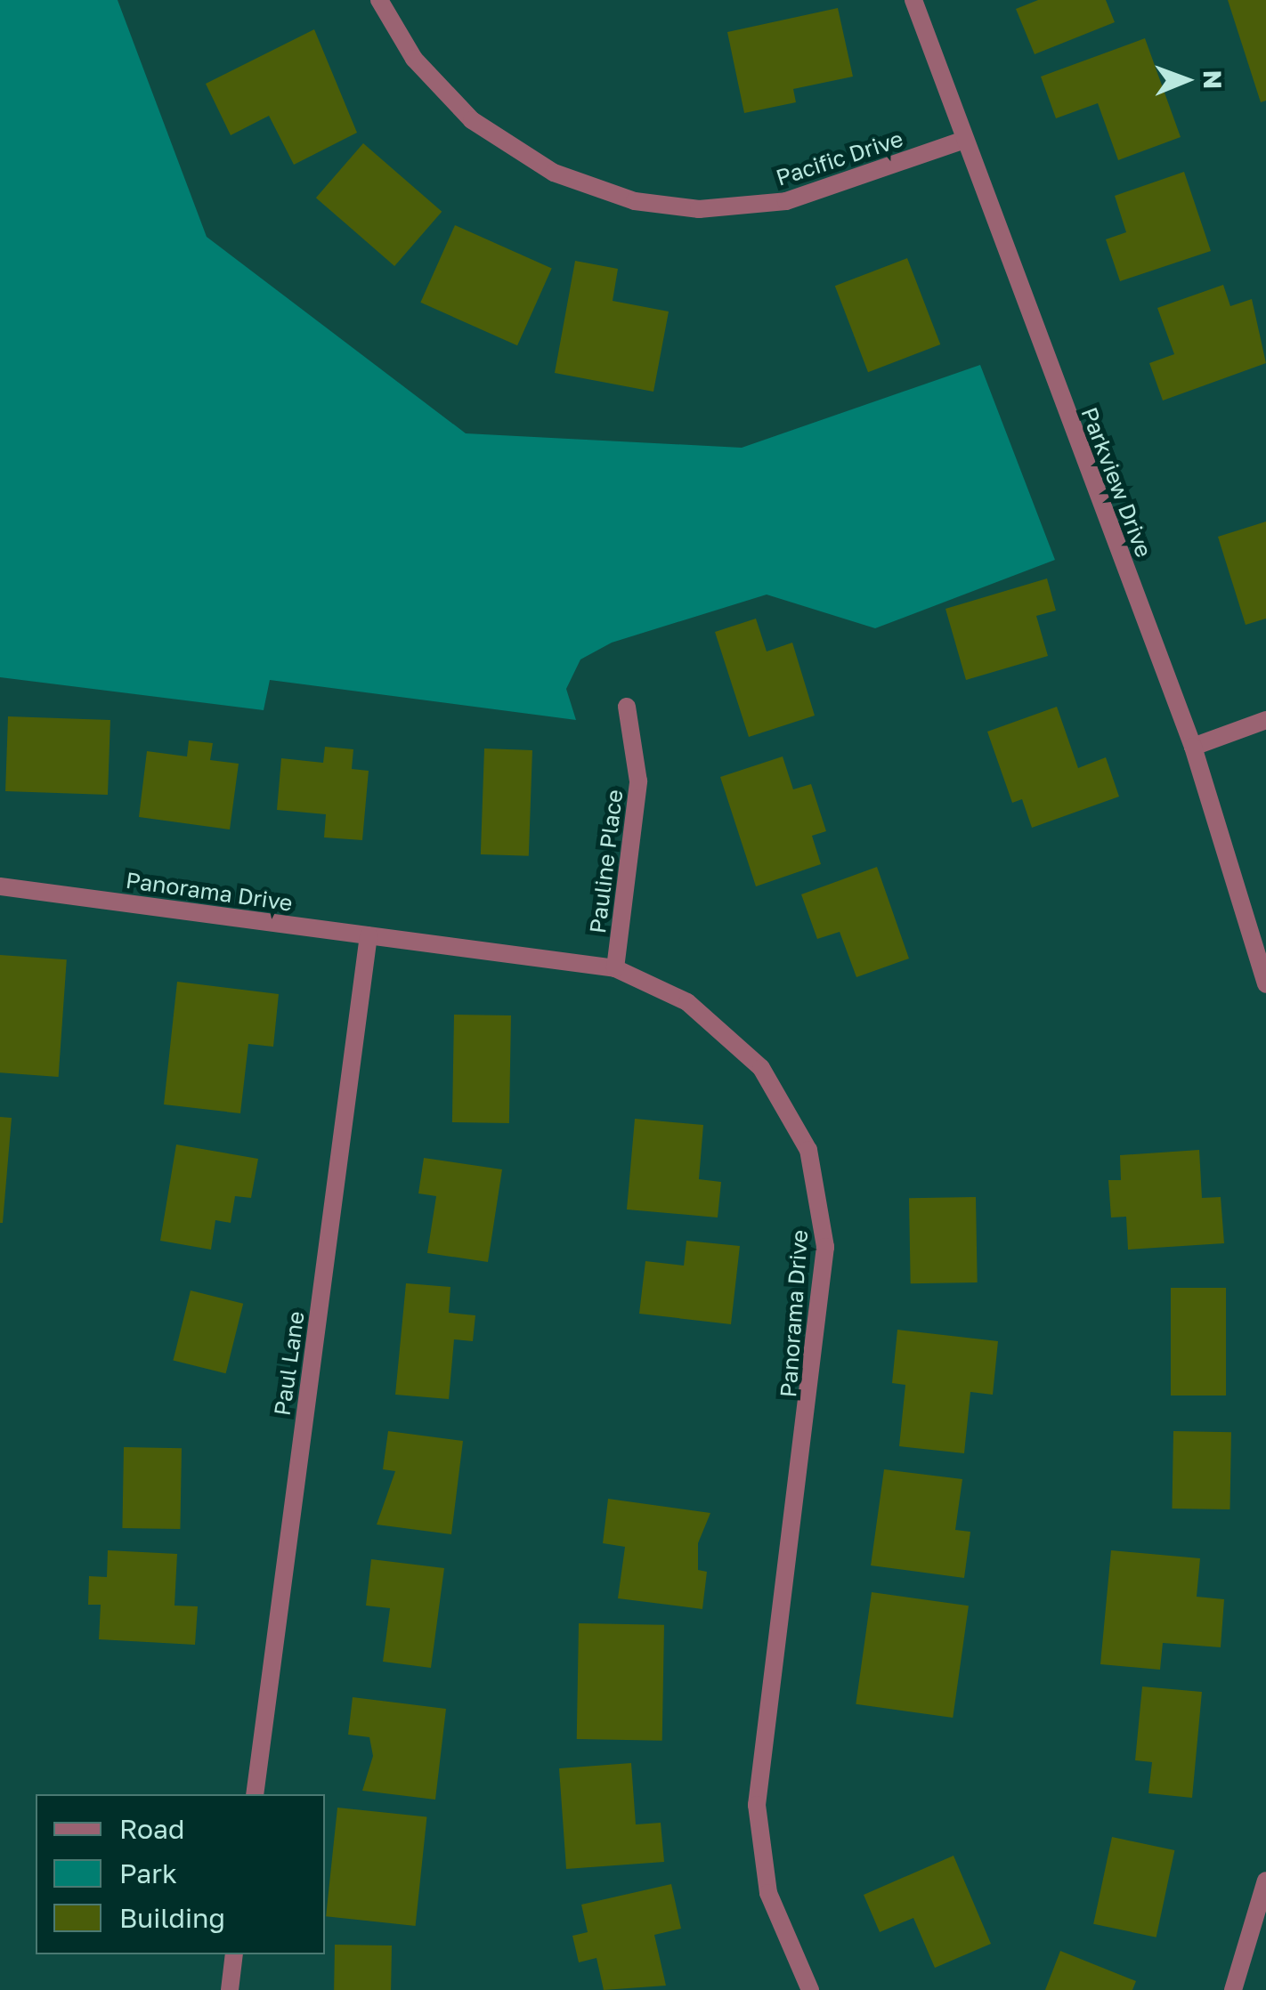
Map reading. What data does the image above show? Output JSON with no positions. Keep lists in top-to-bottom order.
{
  "streets": {
    "street": [
      "Pacific Drive",
      "Parkview Drive",
      "Pauline Place",
      "Panorama Drive",
      "Paul Lane"
    ]
  },
  "crossings": [
    ["Pacific Drive", "Parkview Drive"],
    ["Pauline Place", "Panorama Drive"],
    ["Panorama Drive", "Paul Lane"]
  ],
  "legend": ["Road", "Park", "Building"],
  "north": "right"
}
